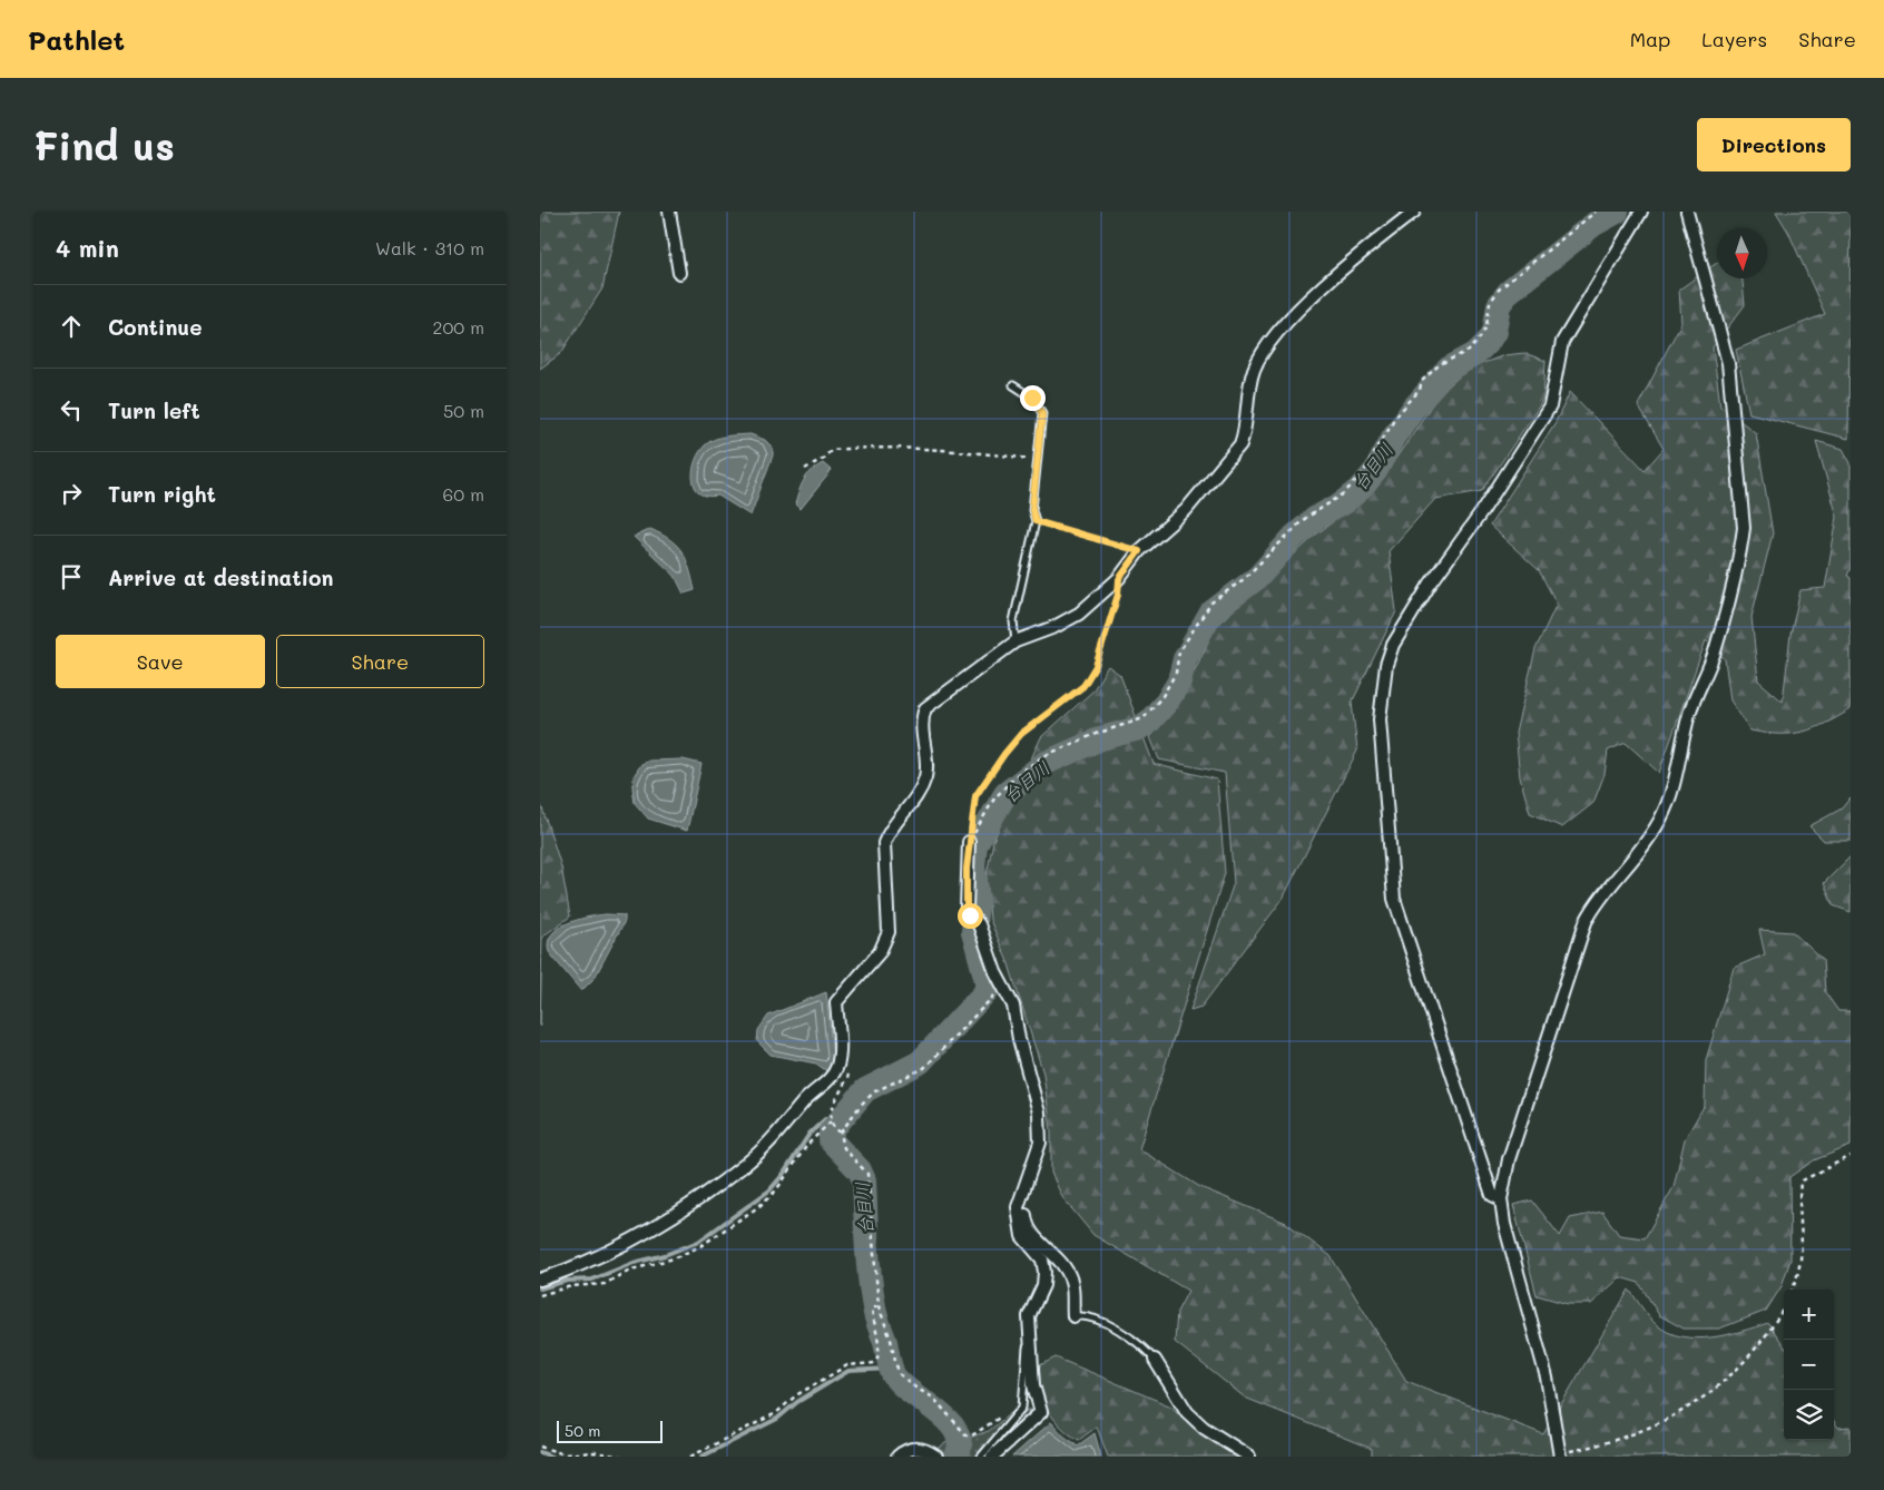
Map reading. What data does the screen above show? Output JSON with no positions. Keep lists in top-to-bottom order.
{
  "water": ["台目川"],
  "scale_bar": "50 m",
  "north": "bottom",
  "page": {
    "header": "Pathlet",
    "nav": ["Map", "Layers", "Share"],
    "buttons": [
      "Directions",
      ["Save", "Share"]
    ],
    "title": "Find us",
    "heading": ["4 min", "Walk · 310 m"],
    "list": [
      ["Continue", "200 m"],
      ["Turn left", "50 m"],
      ["Turn right", "60 m"],
      "Arrive at destination"
    ],
    "map_buttons": ["+", "−"],
    "scale": "50 m"
  }
}
